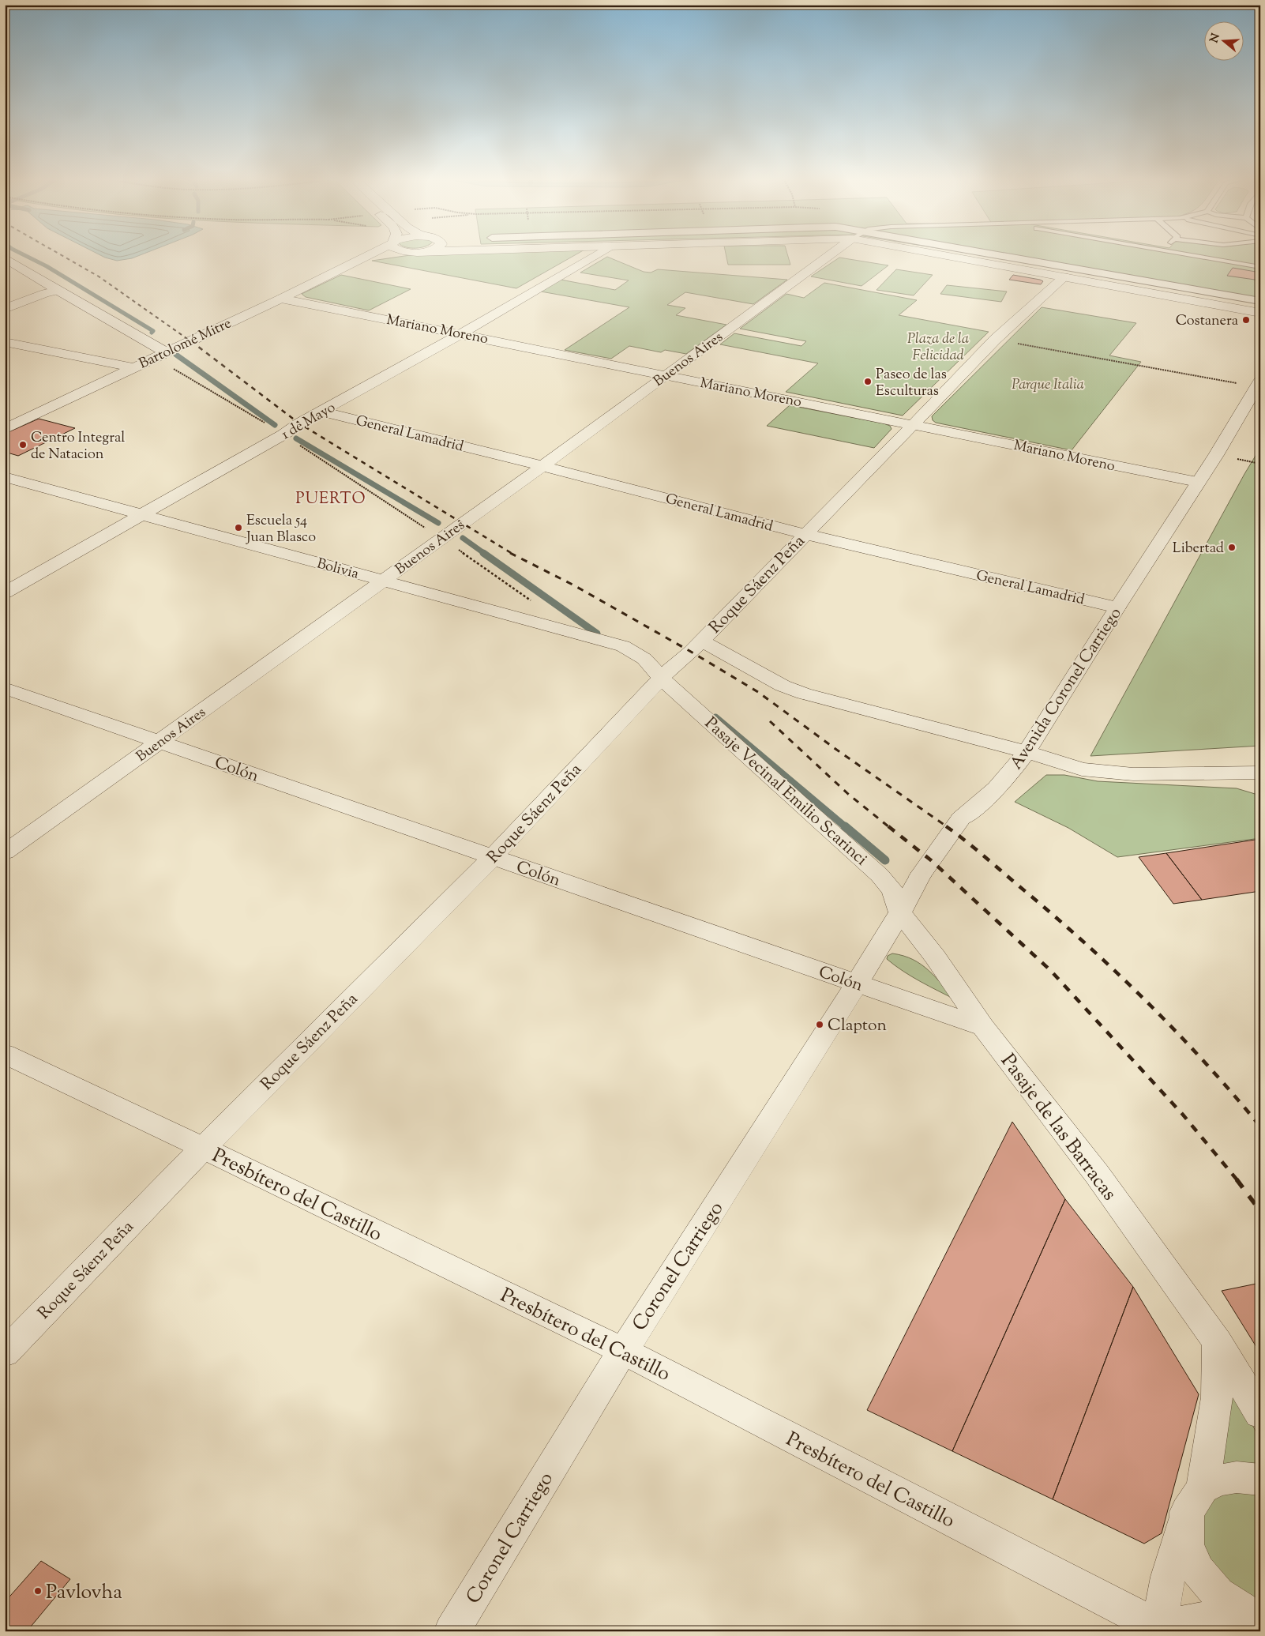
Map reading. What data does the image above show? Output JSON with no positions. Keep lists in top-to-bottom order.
{
  "streets": {
    "street": [
      "Mariano Moreno",
      "Bartolomé Mitre",
      "Buenos Aires",
      "1 de Mayo",
      "General Lamadrid",
      "Bolivia",
      "Roque Sáenz Peña",
      "Avenida Coronel Carriego",
      "Colón",
      "Pasaje Vecinal Emilio Scarinci",
      "Pasaje de las Barracas",
      "Presbítero del Castillo",
      "Coronel Carriego"
    ]
  },
  "crossings": [
    ["Mariano Moreno", "Bartolomé Mitre"],
    ["Mariano Moreno", "Buenos Aires"],
    ["Mariano Moreno", "1 de Mayo"],
    ["Mariano Moreno", "Roque Sáenz Peña"],
    ["Mariano Moreno", "Avenida Coronel Carriego"],
    ["Buenos Aires", "General Lamadrid"],
    ["Buenos Aires", "Bolivia"],
    ["Buenos Aires", "Colón"],
    ["1 de Mayo", "General Lamadrid"],
    ["1 de Mayo", "Bolivia"],
    ["General Lamadrid", "Roque Sáenz Peña"],
    ["General Lamadrid", "Avenida Coronel Carriego"],
    ["Bolivia", "Roque Sáenz Peña"],
    ["Bolivia", "Pasaje Vecinal Emilio Scarinci"],
    ["Roque Sáenz Peña", "Colón"],
    ["Roque Sáenz Peña", "Pasaje Vecinal Emilio Scarinci"],
    ["Roque Sáenz Peña", "Presbítero del Castillo"],
    ["Avenida Coronel Carriego", "Colón"],
    ["Avenida Coronel Carriego", "Pasaje Vecinal Emilio Scarinci"],
    ["Avenida Coronel Carriego", "Pasaje de las Barracas"],
    ["Avenida Coronel Carriego", "Coronel Carriego"],
    ["Colón", "Pasaje de las Barracas"],
    ["Colón", "Coronel Carriego"],
    ["Pasaje Vecinal Emilio Scarinci", "Pasaje de las Barracas"],
    ["Presbítero del Castillo", "Coronel Carriego"]
  ],
  "districts": ["PUERTO"],
  "parks": ["Plaza de la Felicidad", "Parque Italia"],
  "places": [
    "Costanera",
    "Paseo de las Esculturas",
    "Centro Integral de Natacion",
    "Escuela 54 Juan Blasco",
    "Libertad",
    "Clapton",
    "Pavlovha"
  ],
  "north": "left"
}
